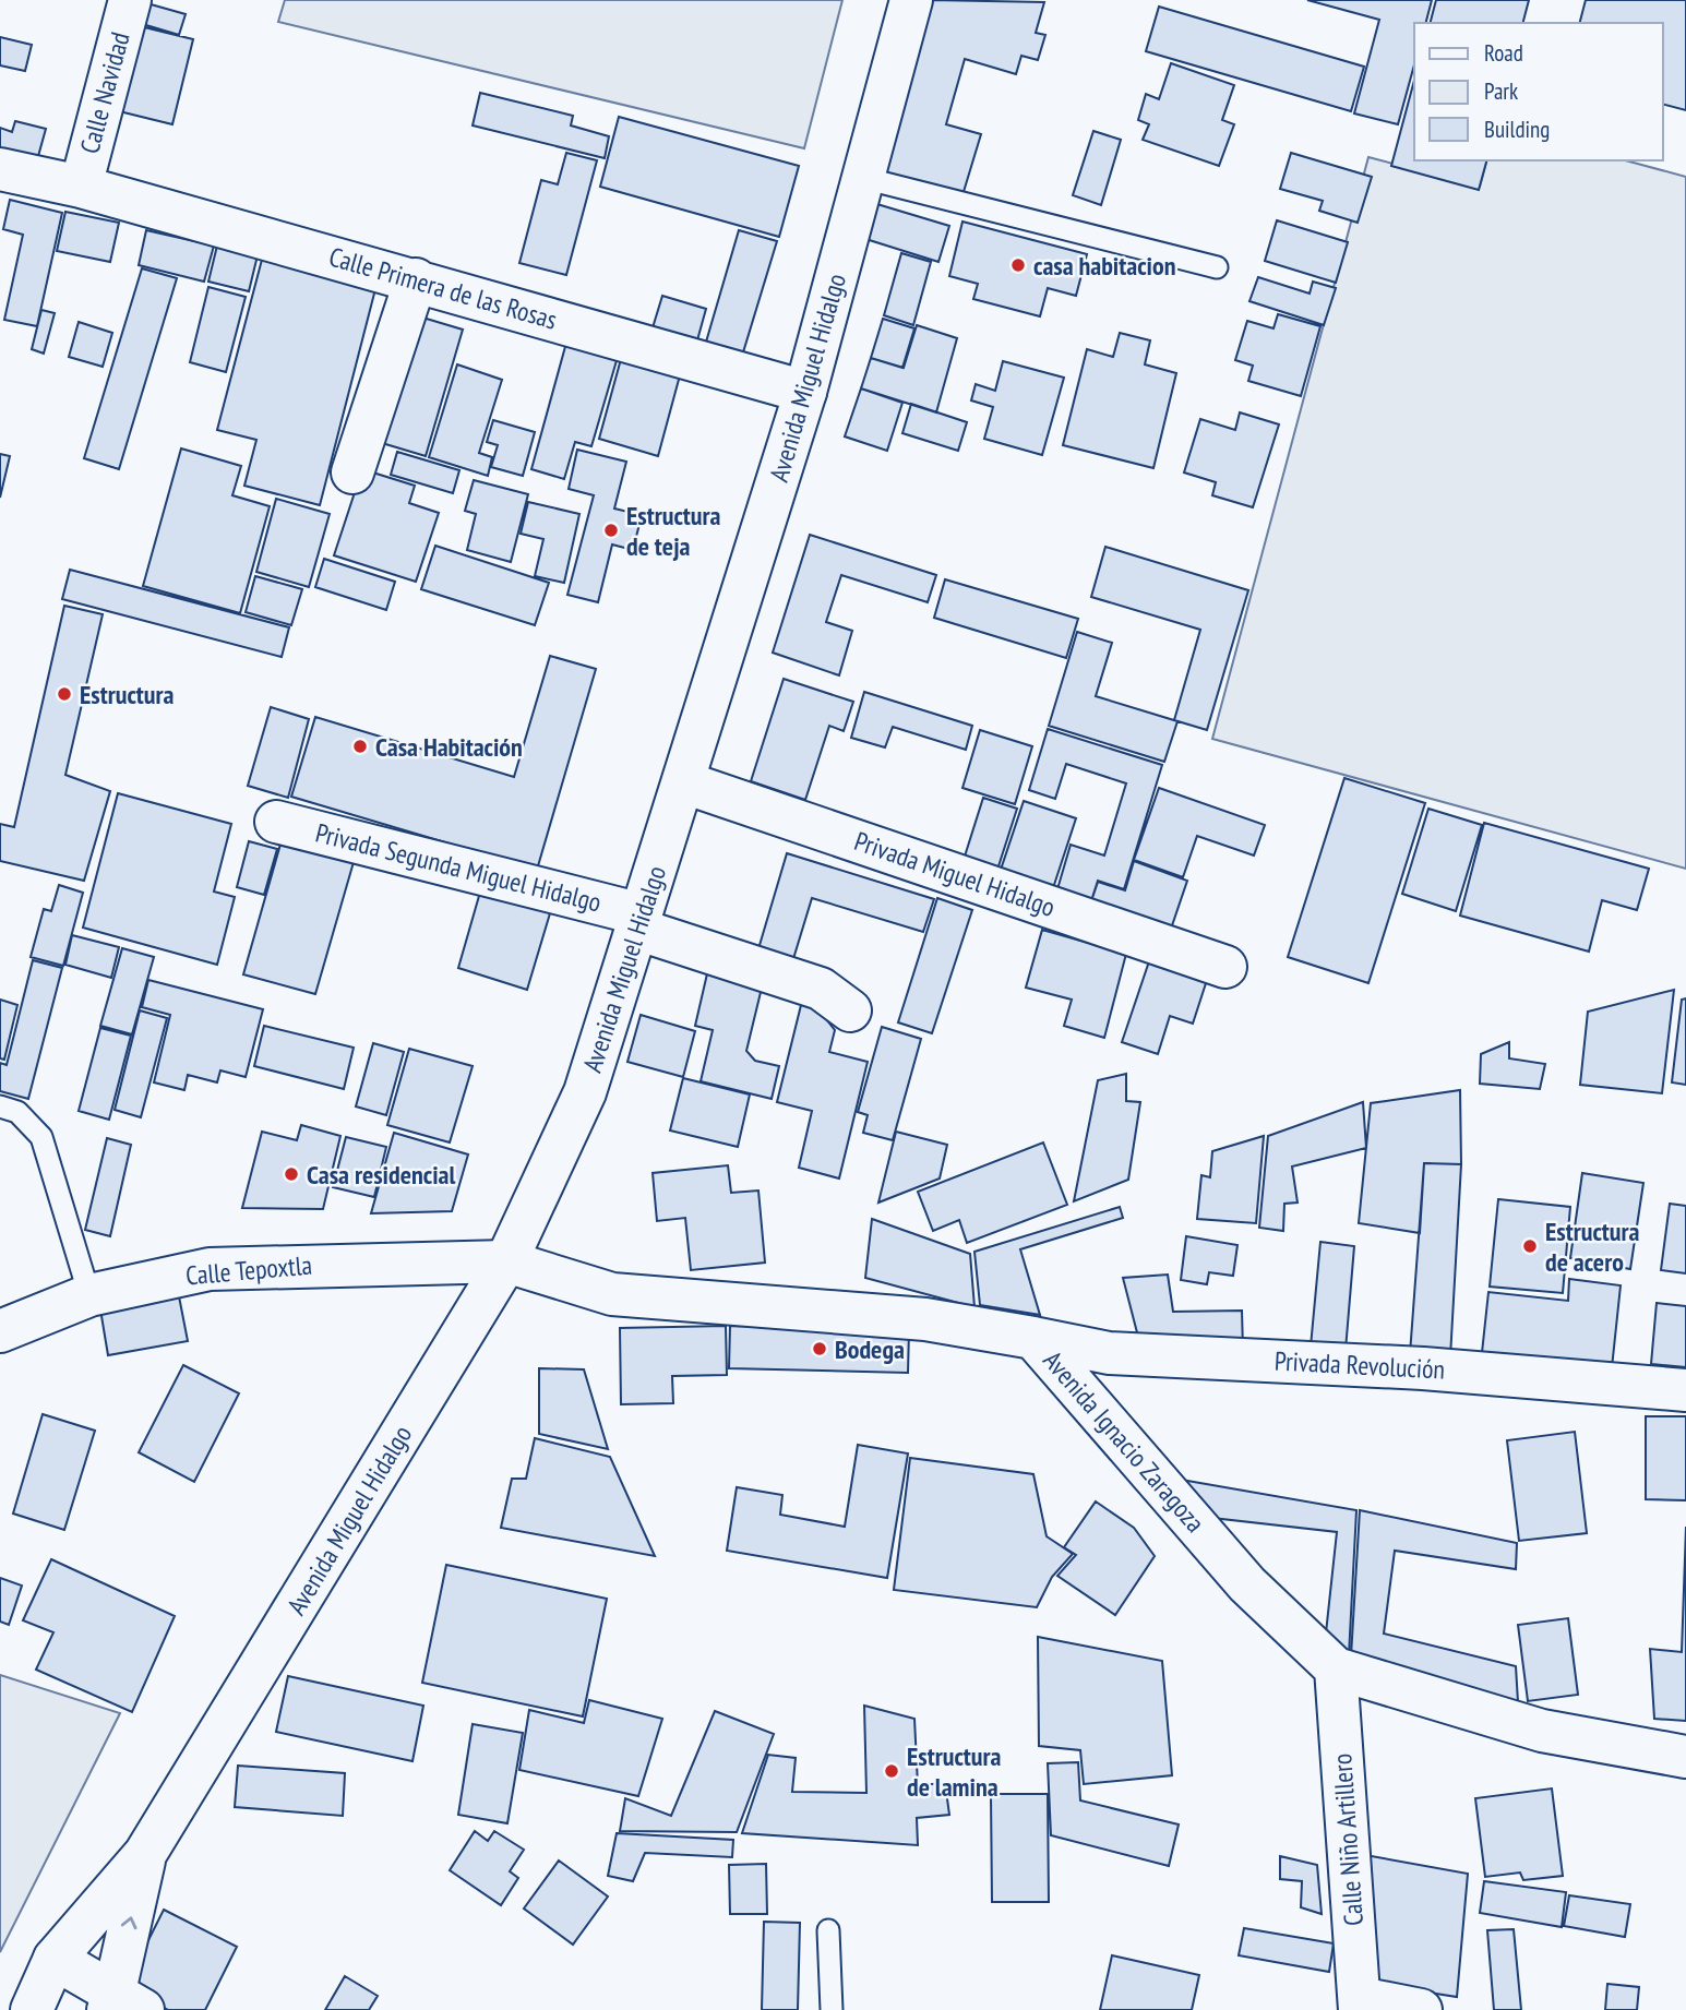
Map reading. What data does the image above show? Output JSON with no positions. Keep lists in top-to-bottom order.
{
  "streets": {
    "street": [
      "Calle Navidad",
      "Calle Primera de las Rosas",
      "Avenida Miguel Hidalgo",
      "Privada Segunda Miguel Hidalgo",
      "Privada Miguel Hidalgo",
      "Calle Tepoxtla",
      "Privada Revolución",
      "Avenida Ignacio Zaragoza",
      "Calle Niño Artillero"
    ]
  },
  "crossings": [
    ["Calle Navidad", "Calle Primera de las Rosas"],
    ["Calle Primera de las Rosas", "Avenida Miguel Hidalgo"],
    ["Avenida Miguel Hidalgo", "Privada Segunda Miguel Hidalgo"],
    ["Avenida Miguel Hidalgo", "Privada Miguel Hidalgo"],
    ["Avenida Miguel Hidalgo", "Calle Tepoxtla"],
    ["Avenida Miguel Hidalgo", "Avenida Ignacio Zaragoza"],
    ["Calle Tepoxtla", "Avenida Ignacio Zaragoza"],
    ["Privada Revolución", "Avenida Ignacio Zaragoza"],
    ["Avenida Ignacio Zaragoza", "Calle Niño Artillero"]
  ],
  "places": [
    "casa habitacion",
    "Estructura de teja",
    "Estructura",
    "Casa Habitación",
    "Casa residencial",
    "Estructura de acero",
    "Bodega",
    "Estructura de lamina"
  ],
  "legend": ["Road", "Park", "Building"]
}
